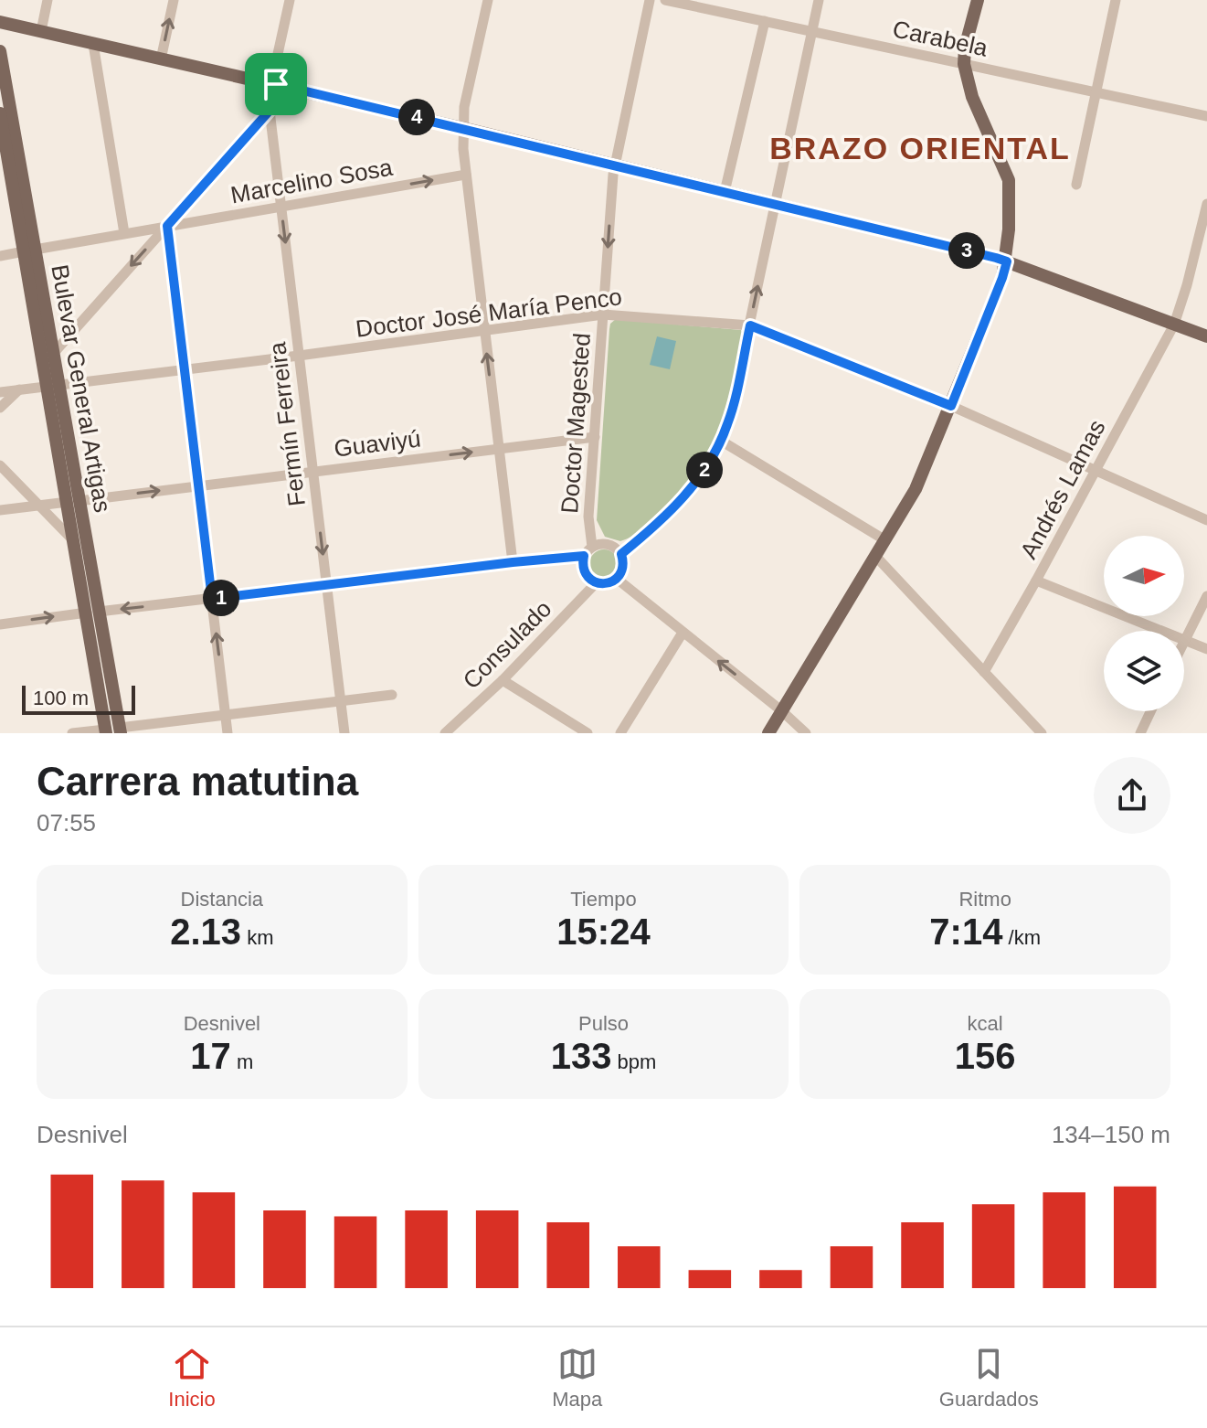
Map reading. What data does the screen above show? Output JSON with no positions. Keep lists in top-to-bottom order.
{
  "streets": {
    "main road": ["Bulevar General Artigas"],
    "street": [
      "Carabela",
      "Marcelino Sosa",
      "Doctor José María Penco",
      "Doctor Magested",
      "Fermín Ferreira",
      "Guaviyú",
      "Andrés Lamas",
      "Consulado"
    ]
  },
  "crossings": [
    ["Marcelino Sosa", "Bulevar General Artigas"],
    ["Marcelino Sosa", "Fermín Ferreira"],
    ["Doctor José María Penco", "Bulevar General Artigas"],
    ["Doctor José María Penco", "Doctor Magested"],
    ["Doctor José María Penco", "Fermín Ferreira"],
    ["Doctor José María Penco", "Andrés Lamas"],
    ["Bulevar General Artigas", "Guaviyú"],
    ["Doctor Magested", "Guaviyú"],
    ["Doctor Magested", "Consulado"],
    ["Fermín Ferreira", "Guaviyú"]
  ],
  "one_way": ["Marcelino Sosa", "Fermín Ferreira", "Guaviyú"],
  "districts": ["BRAZO ORIENTAL"],
  "scale_bar": "100 m",
  "north": "right",
  "page": {
    "pins": [
      "4",
      "3",
      "2",
      "1"
    ],
    "scale": "100 m",
    "heading": ["Carrera matutina", "07:55"],
    "stats": [
      ["Distancia", "2.13 km"],
      ["Tiempo", "15:24"],
      ["Ritmo", "7:14 /km"],
      ["Desnivel", "17 m"],
      ["Pulso", "133 bpm"],
      ["kcal", "156"]
    ],
    "chart": ["Desnivel", "134–150 m"],
    "tabs": ["Inicio", "Mapa", "Guardados"]
  }
}
